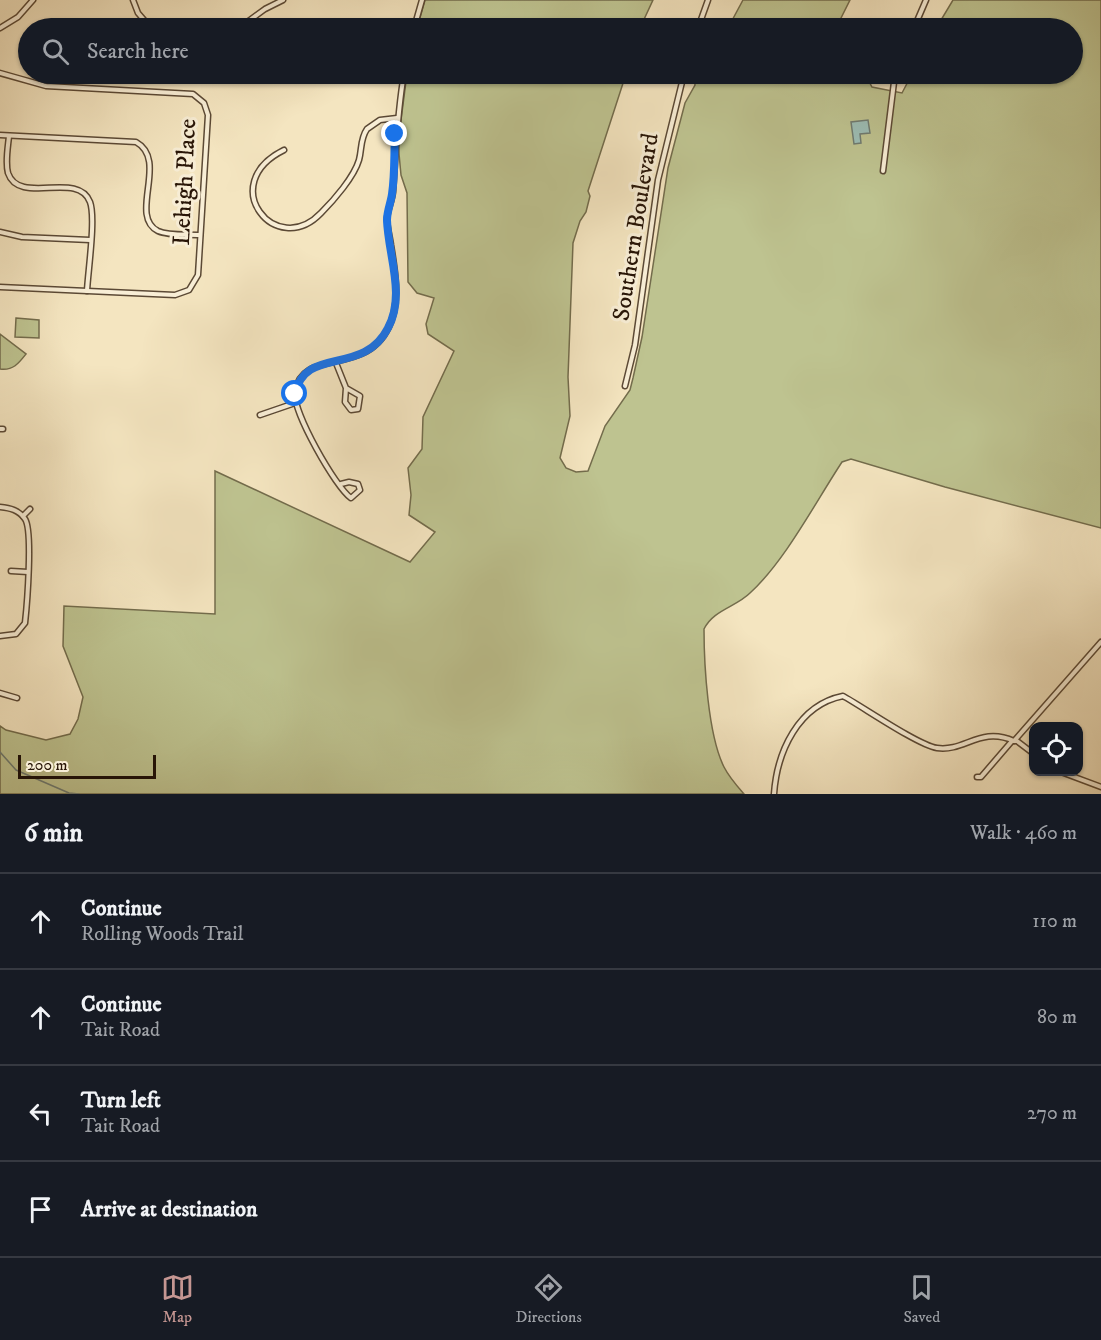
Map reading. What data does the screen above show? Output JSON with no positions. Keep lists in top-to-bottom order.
{
  "streets": {
    "street": ["Lehigh Place", "Southern Boulevard"]
  },
  "scale_bar": "200 m",
  "page": {
    "search": "Search here",
    "scale": "200 m",
    "heading": ["6 min", "Walk · 460 m"],
    "list": [
      ["Continue", "Rolling Woods Trail", "110 m"],
      ["Continue", "Tait Road", "80 m"],
      ["Turn left", "Tait Road", "270 m"],
      "Arrive at destination"
    ],
    "nav": ["Map", "Directions", "Saved"]
  }
}
